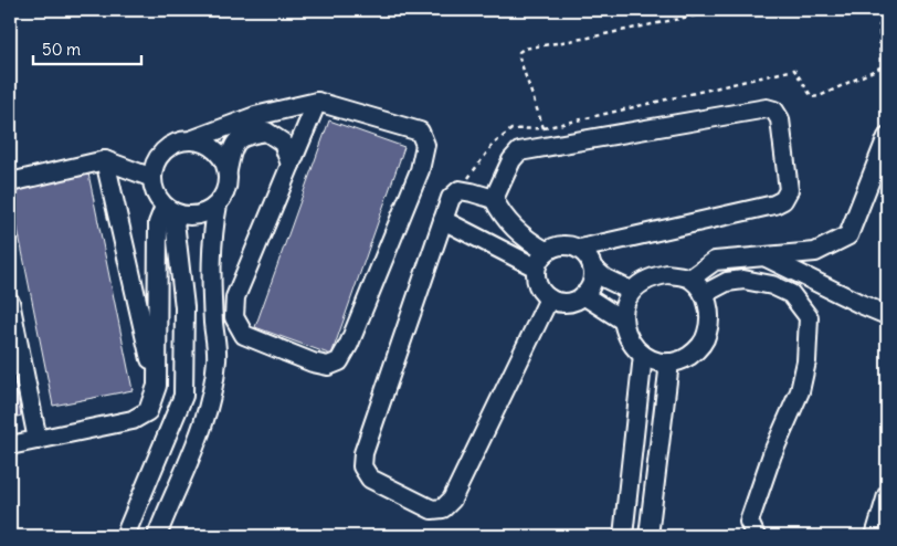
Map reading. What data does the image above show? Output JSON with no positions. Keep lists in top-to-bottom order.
{
  "scale_bar": "50 m"
}
